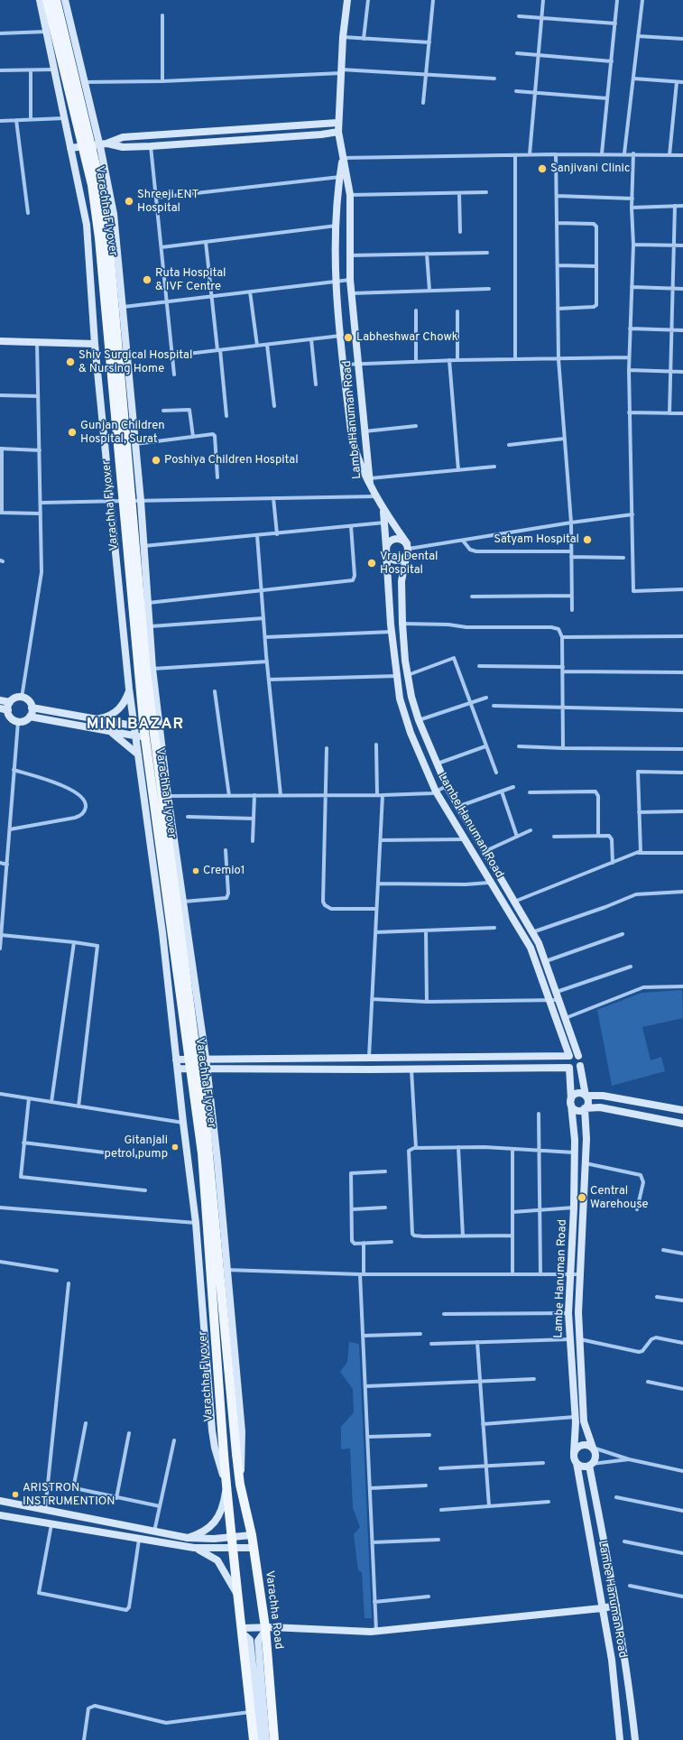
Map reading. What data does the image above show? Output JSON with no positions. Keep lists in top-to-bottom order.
{
  "streets": {
    "main road": ["Varachha Flyover", "Varachha Road"],
    "street": ["Lambe Hanuman Road"]
  },
  "crossings": [
    ["Varachha Flyover", "Varachha Road"]
  ],
  "districts": ["MINI BAZAR"],
  "places": [
    "Sanjivani Clinic",
    "Shreeji ENT Hospital",
    "Ruta Hospital & IVF Centre",
    "Labheshwar Chowk",
    "Shiv Surgical Hospital & Nursing Home",
    "Gunjan Children Hospital, Surat",
    "Poshiya Children Hospital",
    "Satyam Hospital",
    "Vraj Dental Hospital",
    "Cremio1",
    "Gitanjali petrol pump",
    "Central Warehouse",
    "ARISTRON INSTRUMENTION"
  ]
}
